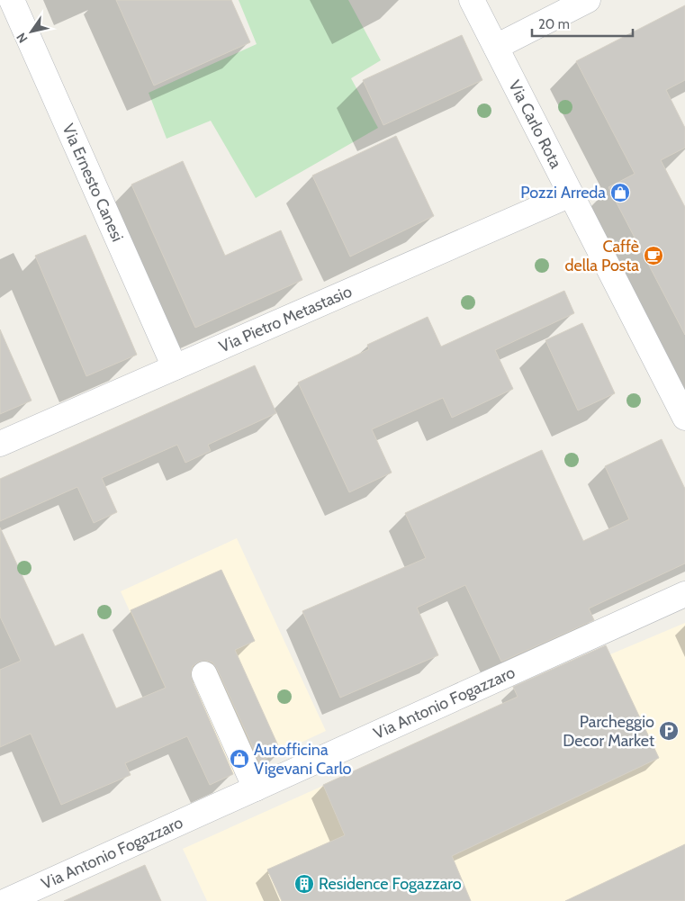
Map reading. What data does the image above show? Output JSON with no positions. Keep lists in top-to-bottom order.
{
  "streets": {
    "street": [
      "Via Carlo Rota",
      "Via Ernesto Canesi",
      "Via Pietro Metastasio",
      "Via Antonio Fogazzaro"
    ]
  },
  "crossings": [
    ["Via Carlo Rota", "Via Pietro Metastasio"],
    ["Via Ernesto Canesi", "Via Pietro Metastasio"]
  ],
  "places": {
    "shop": ["Pozzi Arreda", "Autofficina Vigevani Carlo"],
    "cafe": ["Caffè della Posta"],
    "parking": ["Parcheggio Decor Market"],
    "building": ["Residence Fogazzaro"]
  },
  "scale_bar": "20 m",
  "north": "bottom left"
}
